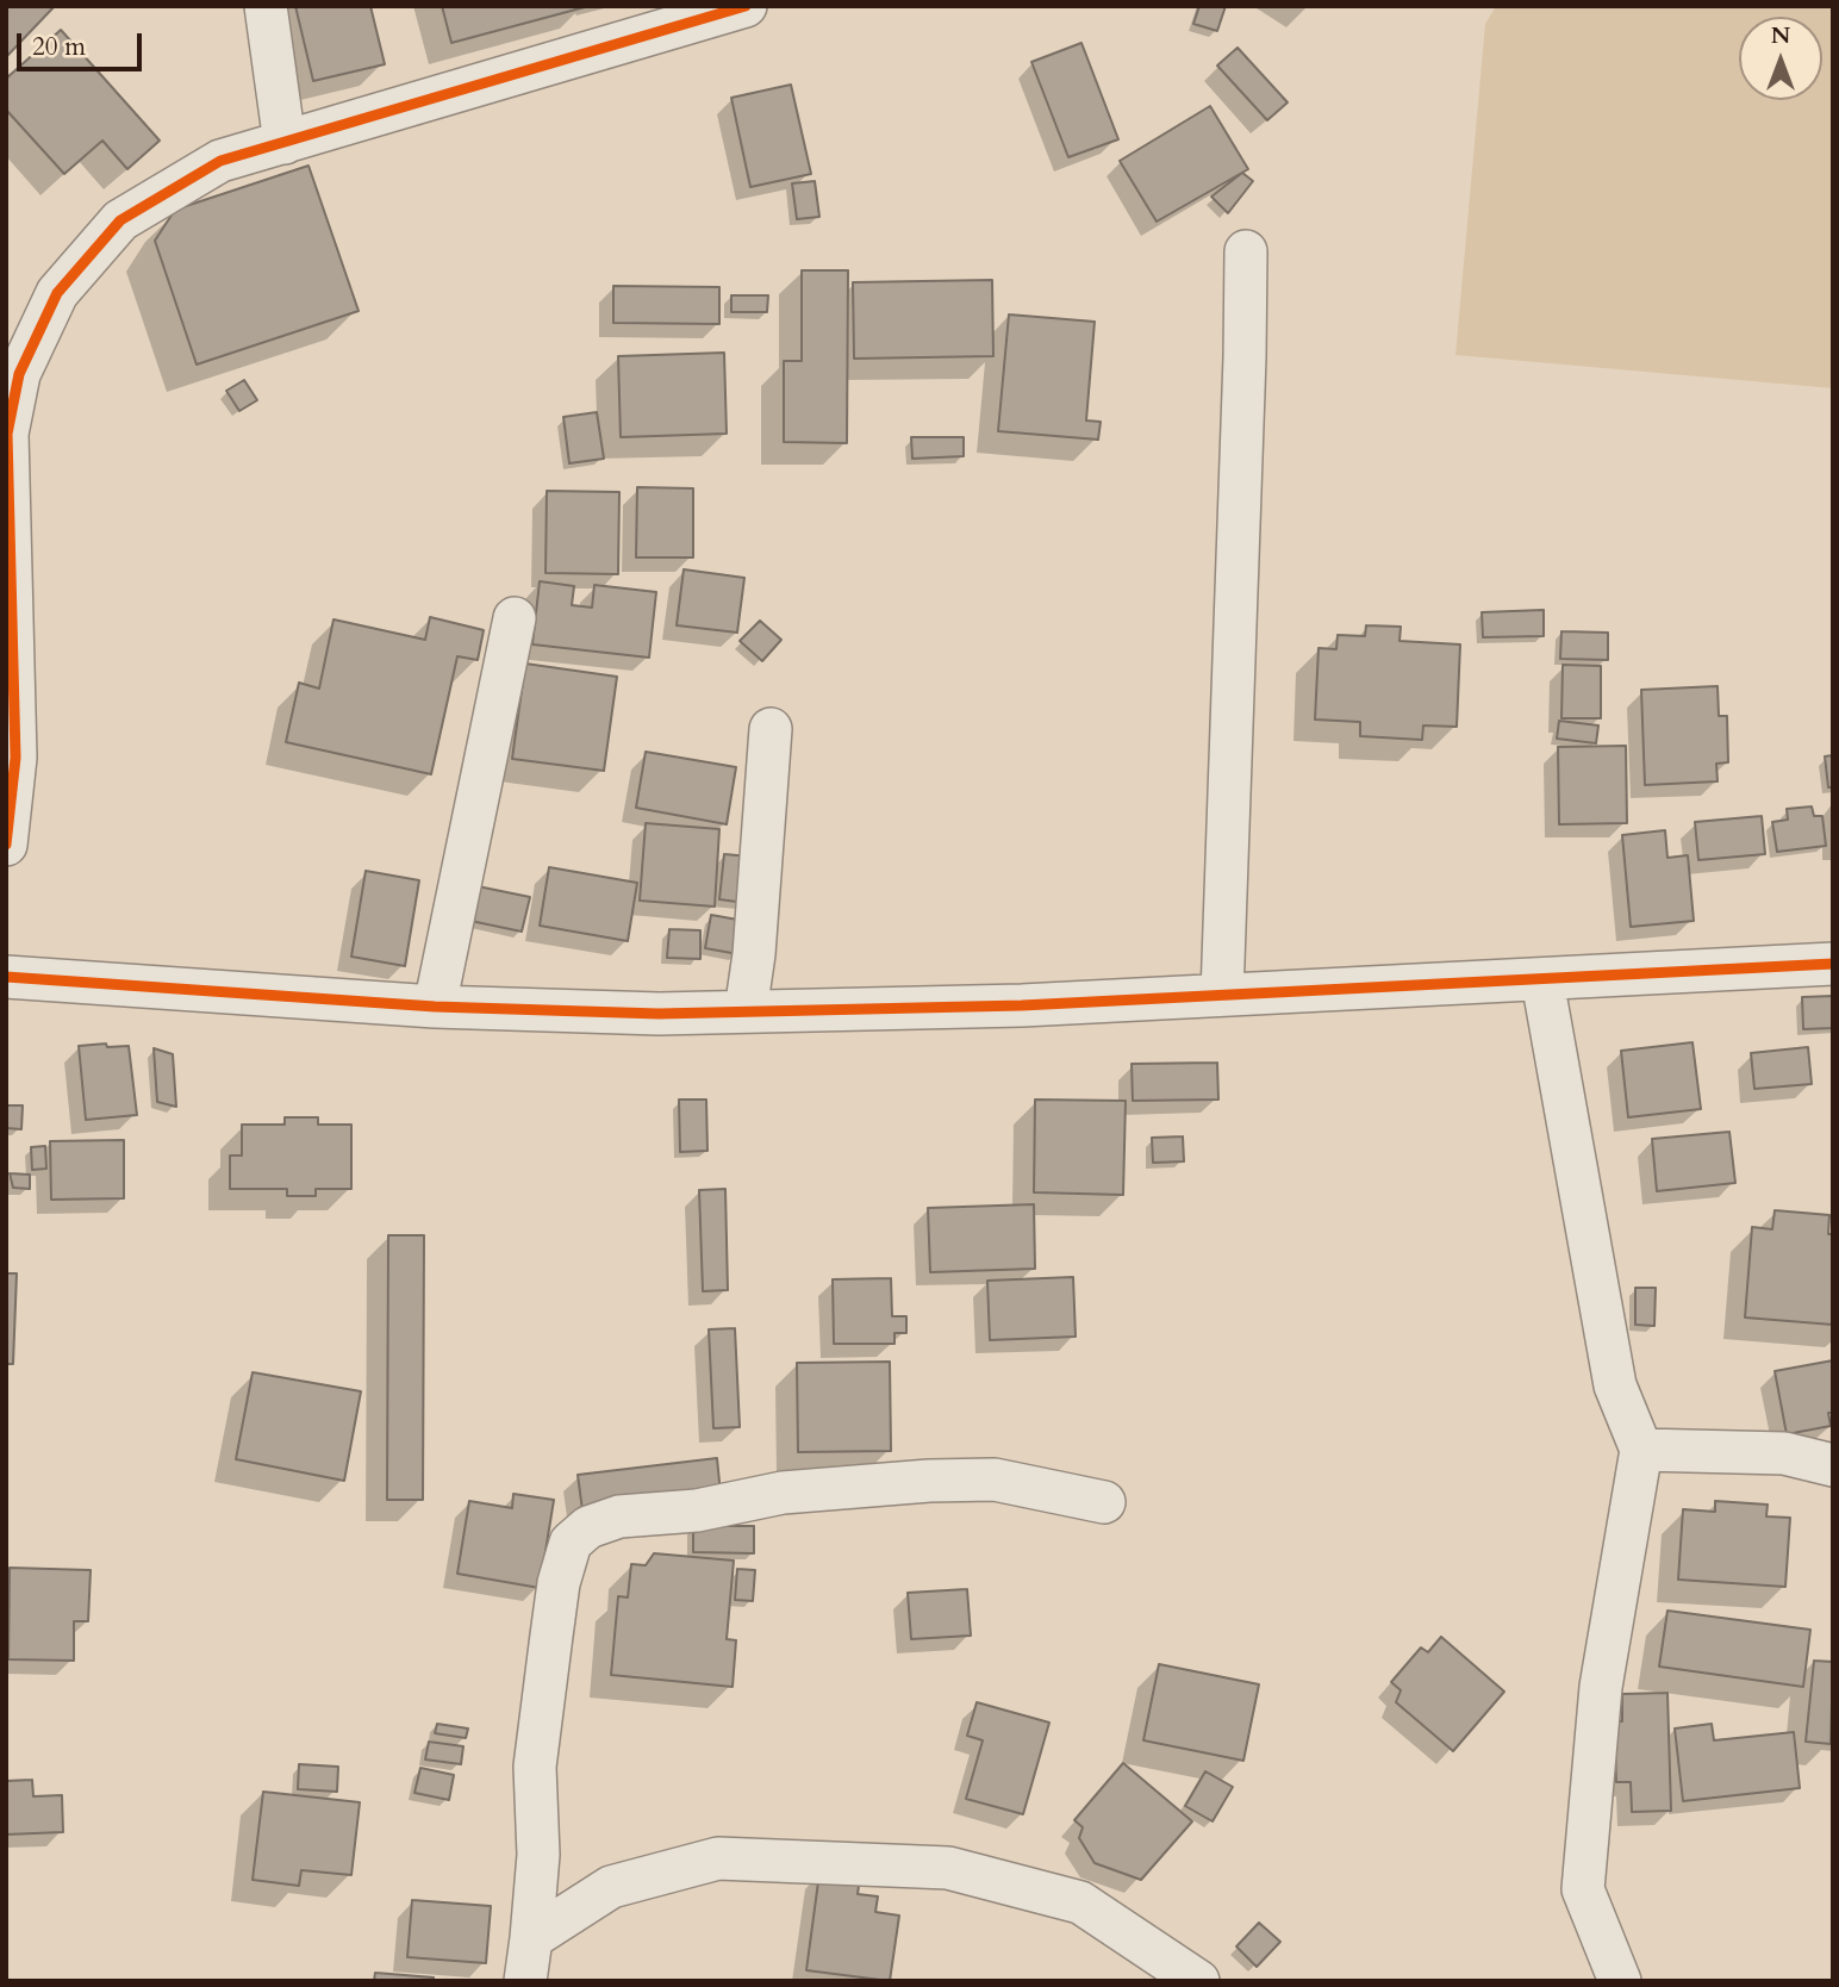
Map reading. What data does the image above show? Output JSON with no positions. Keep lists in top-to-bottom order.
{
  "scale_bar": "20 m",
  "north": "top"
}
